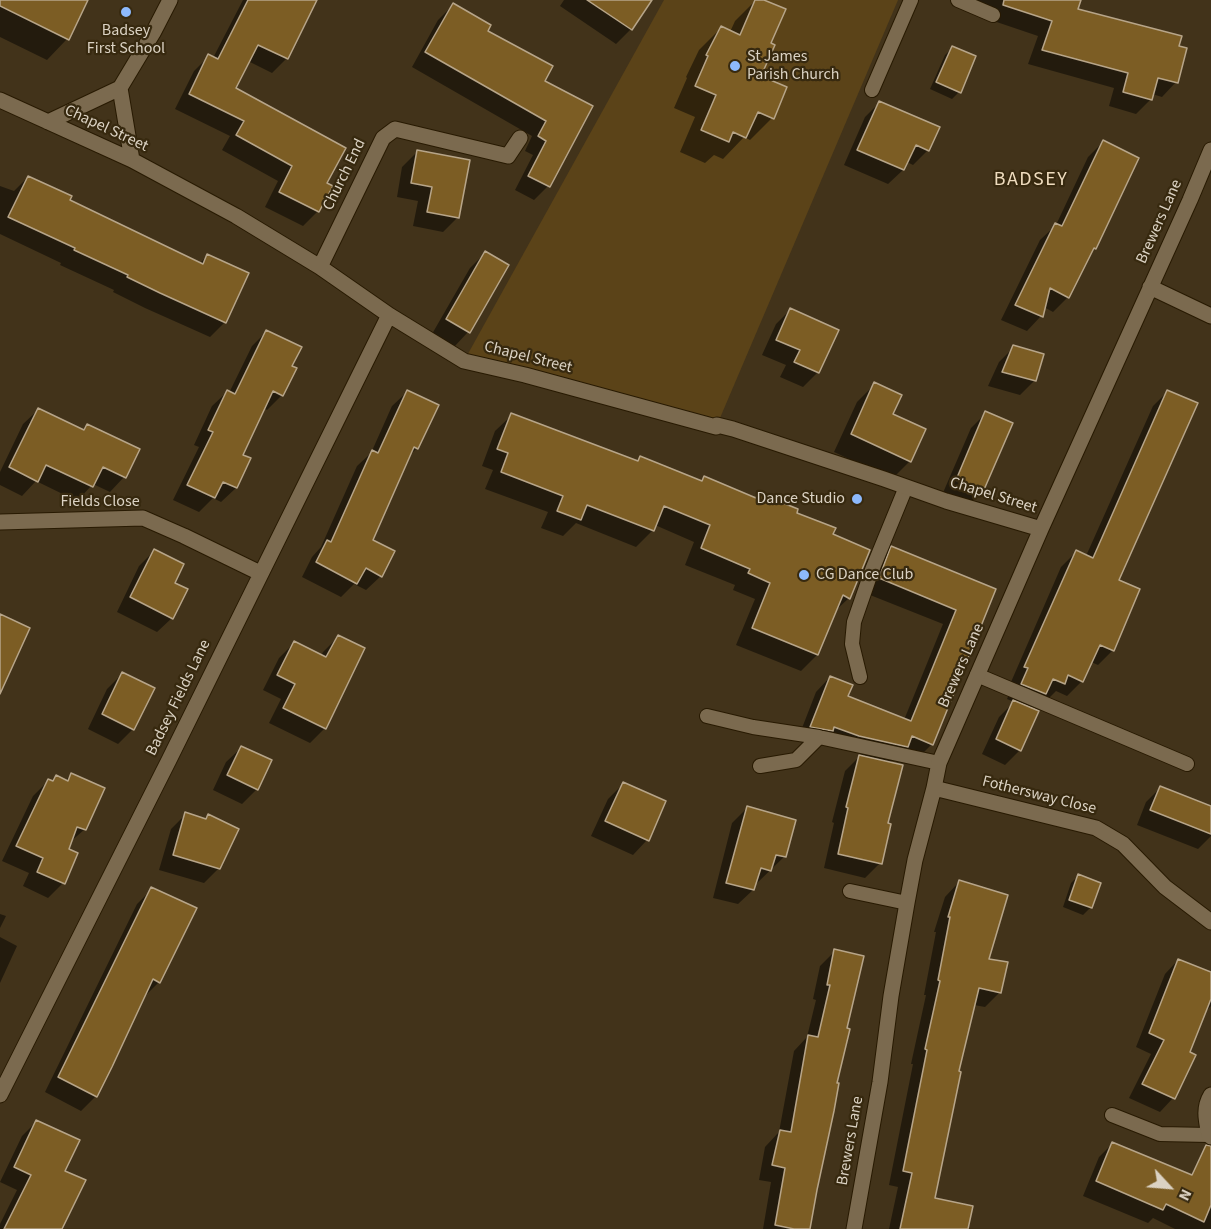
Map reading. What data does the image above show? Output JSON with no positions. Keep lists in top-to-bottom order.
{
  "streets": {
    "street": [
      "Chapel Street",
      "Church End",
      "Brewers Lane",
      "Fields Close",
      "Badsey Fields Lane",
      "Fothersway Close"
    ]
  },
  "crossings": [
    ["Chapel Street", "Church End"],
    ["Chapel Street", "Brewers Lane"],
    ["Chapel Street", "Badsey Fields Lane"],
    ["Brewers Lane", "Fothersway Close"],
    ["Fields Close", "Badsey Fields Lane"]
  ],
  "districts": ["BADSEY"],
  "places": [
    "Badsey First School",
    "St James Parish Church",
    "Dance Studio",
    "CG Dance Club"
  ],
  "north": "bottom right"
}
